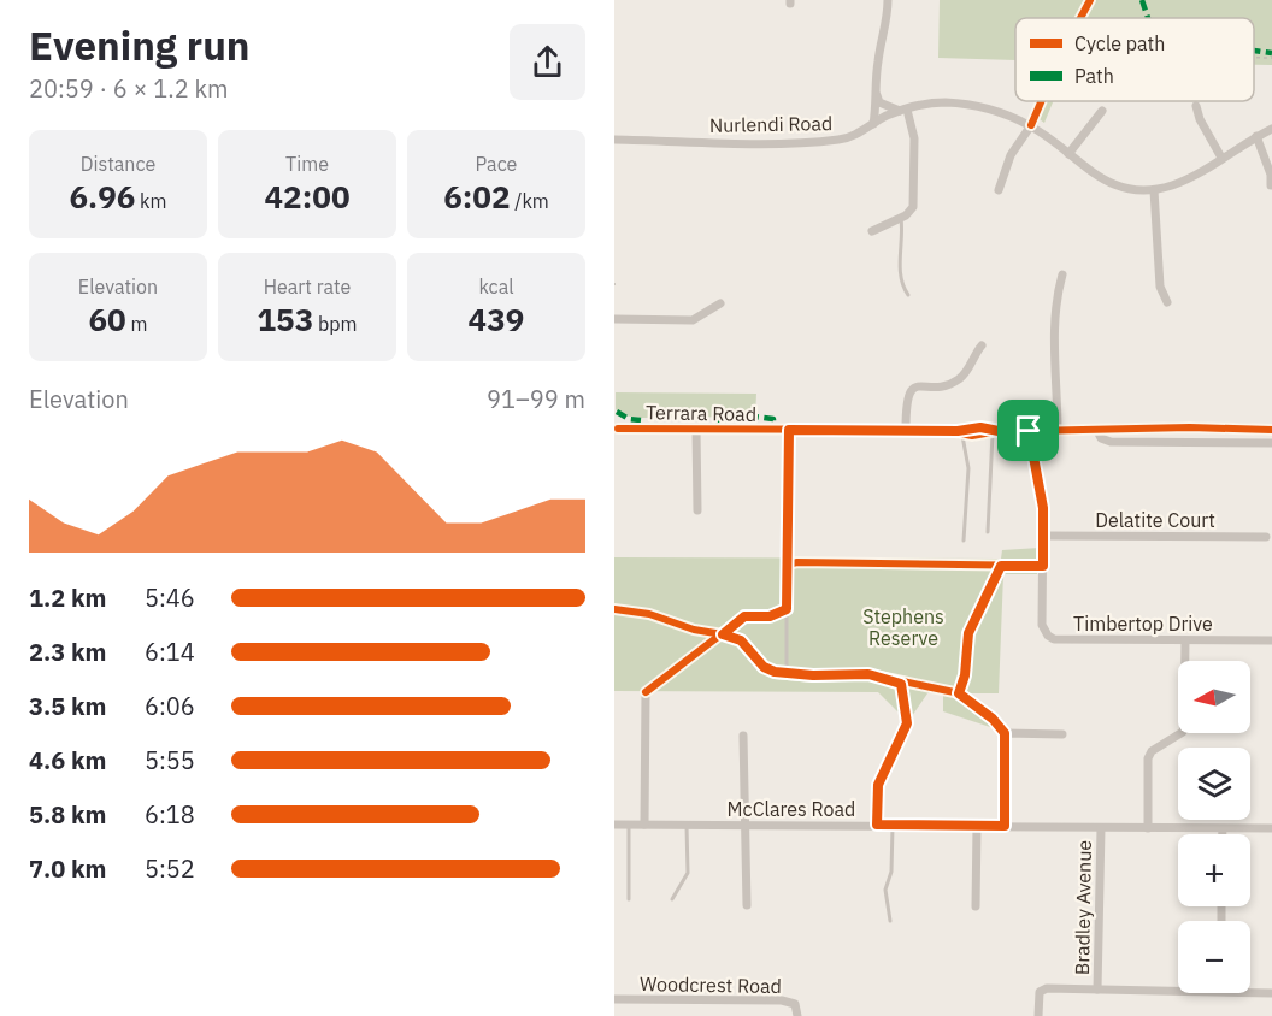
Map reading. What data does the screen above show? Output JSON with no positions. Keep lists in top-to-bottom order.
{
  "streets": {
    "main road": ["Terrara Road"],
    "street": [
      "Nurlendi Road",
      "Delatite Court",
      "Timbertop Drive",
      "McClares Road",
      "Bradley Avenue",
      "Woodcrest Road"
    ]
  },
  "crossings": [
    ["Terrara Road", "Timbertop Drive"],
    ["Delatite Court", "Timbertop Drive"],
    ["McClares Road", "Bradley Avenue"]
  ],
  "parks": ["Stephens Reserve"],
  "legend": ["Cycle path", "Path"],
  "north": "left",
  "page": {
    "heading": ["Evening run", "20:59 · 6 × 1.2 km"],
    "stats": [
      ["Distance", "6.96 km"],
      ["Time", "42:00"],
      ["Pace", "6:02 /km"],
      ["Elevation", "60 m"],
      ["Heart rate", "153 bpm"],
      ["kcal", "439"]
    ],
    "chart": ["Elevation", "91–99 m"],
    "list": [
      {
        "name": "1.2 km",
        "note": "5:46"
      },
      {
        "name": "2.3 km",
        "note": "6:14"
      },
      {
        "name": "3.5 km",
        "note": "6:06"
      },
      {
        "name": "4.6 km",
        "note": "5:55"
      },
      {
        "name": "5.8 km",
        "note": "6:18"
      },
      {
        "name": "7.0 km",
        "note": "5:52"
      }
    ],
    "map_buttons": ["+", "−"]
  }
}
